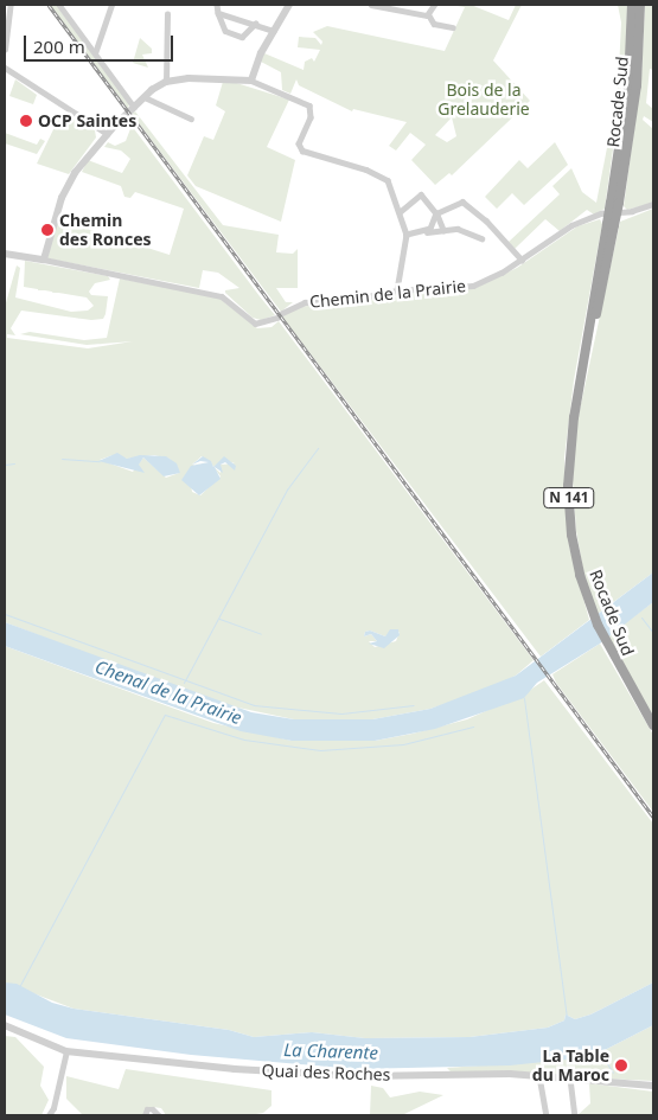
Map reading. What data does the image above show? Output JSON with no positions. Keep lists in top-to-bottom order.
{
  "streets": {
    "highway": ["Rocade Sud", "N 141"],
    "street": ["Chemin de la Prairie", "Quai des Roches"]
  },
  "water": ["Chenal de la Prairie", "La Charente"],
  "parks": ["Bois de la Grelauderie"],
  "places": ["OCP Saintes", "Chemin des Ronces", "La Table du Maroc"],
  "scale_bar": "200 m"
}
